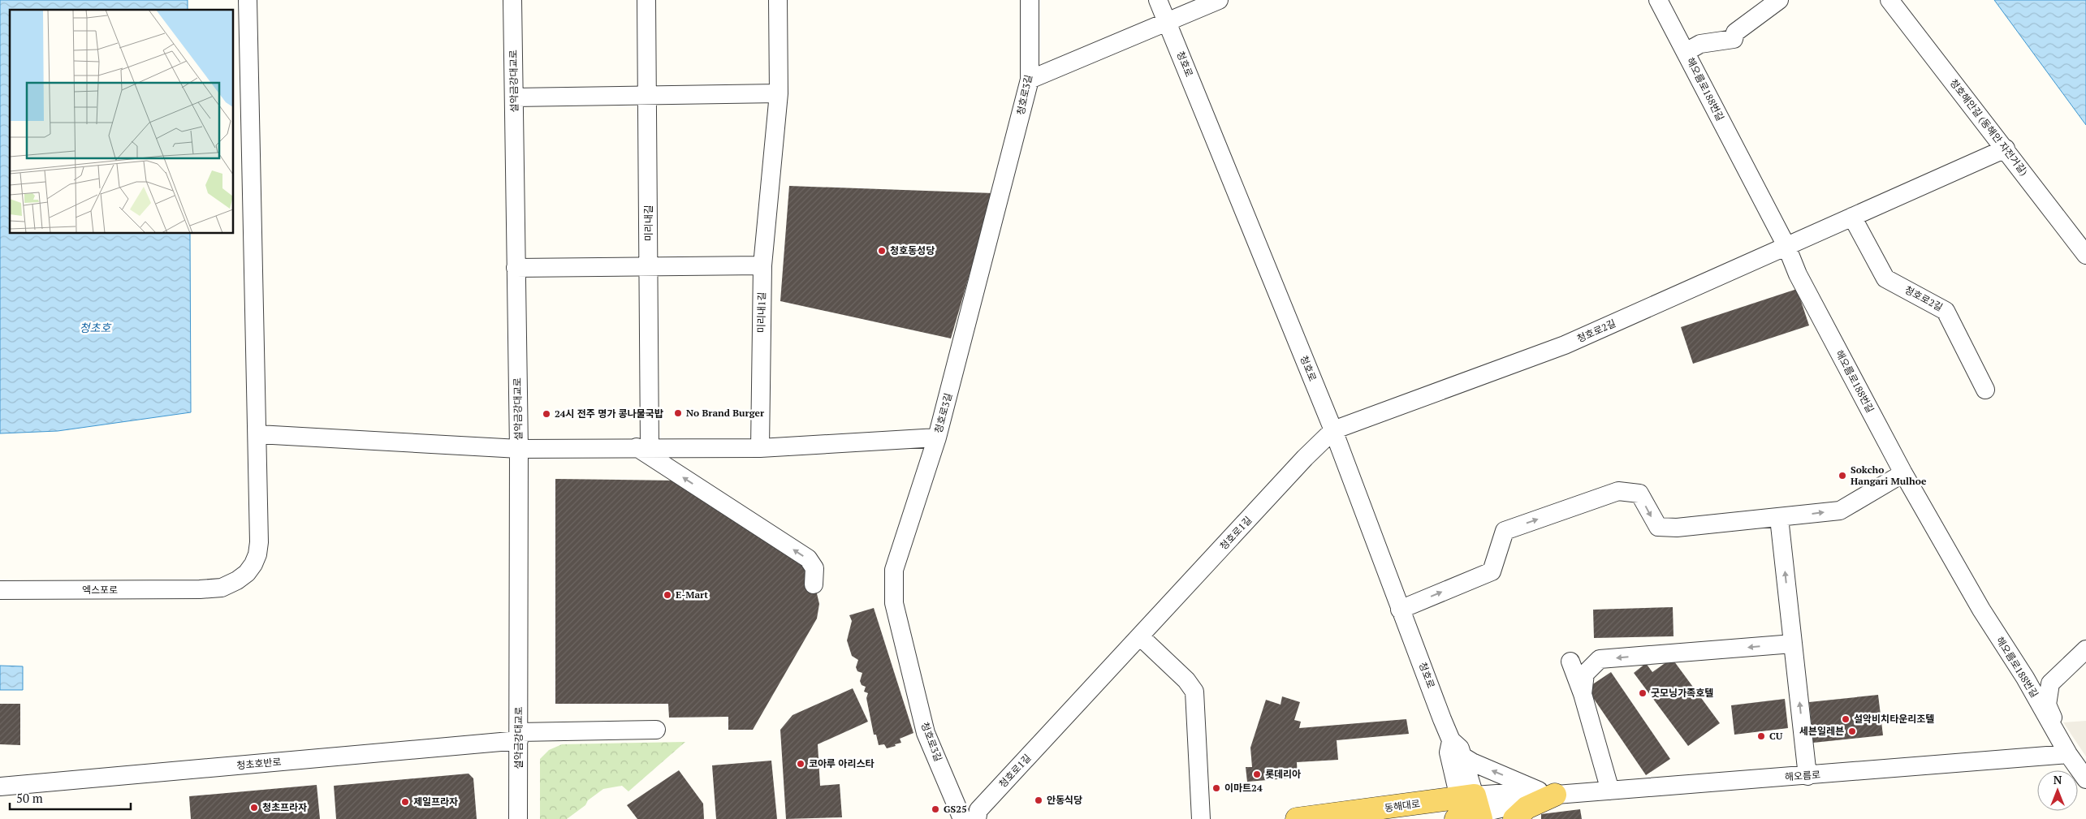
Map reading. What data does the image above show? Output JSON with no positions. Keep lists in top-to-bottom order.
{
  "streets": {
    "main road": ["동해대로"],
    "street": [
      "청호로",
      "설악금강대교로",
      "해오름로188번길",
      "청호로3길",
      "청호해안길 (동해안 자전거길)",
      "미리내길",
      "청호로2길",
      "미리내1길",
      "청호로1길",
      "엑스포로",
      "청초호반로",
      "해오름로"
    ]
  },
  "crossings": [
    ["청호로", "청호로2길"],
    ["청호로", "청호로1길"],
    ["청호로", "해오름로"],
    ["청호로", "동해대로"],
    ["설악금강대교로", "청초호반로"],
    ["해오름로188번길", "청호로2길"],
    ["해오름로188번길", "해오름로"],
    ["청호해안길 (동해안 자전거길)", "청호로2길"],
    ["청호로2길", "청호로1길"],
    ["해오름로", "동해대로"]
  ],
  "water": ["청초호"],
  "places": [
    "청호동성당",
    "No Brand Burger",
    "24시 전주 명가 콩나물국밥",
    "Sokcho Hangari Mulhoe",
    "E-Mart",
    "굿모닝가족호텔",
    "설악비치타운리조텔",
    "세븐일레븐",
    "CU",
    "코아루 아리스타",
    "롯데리아",
    "이마트24",
    "안동식당",
    "제일프라자",
    "청초프라자",
    "GS25"
  ],
  "scale_bar": "50 m",
  "north": "top"
}
